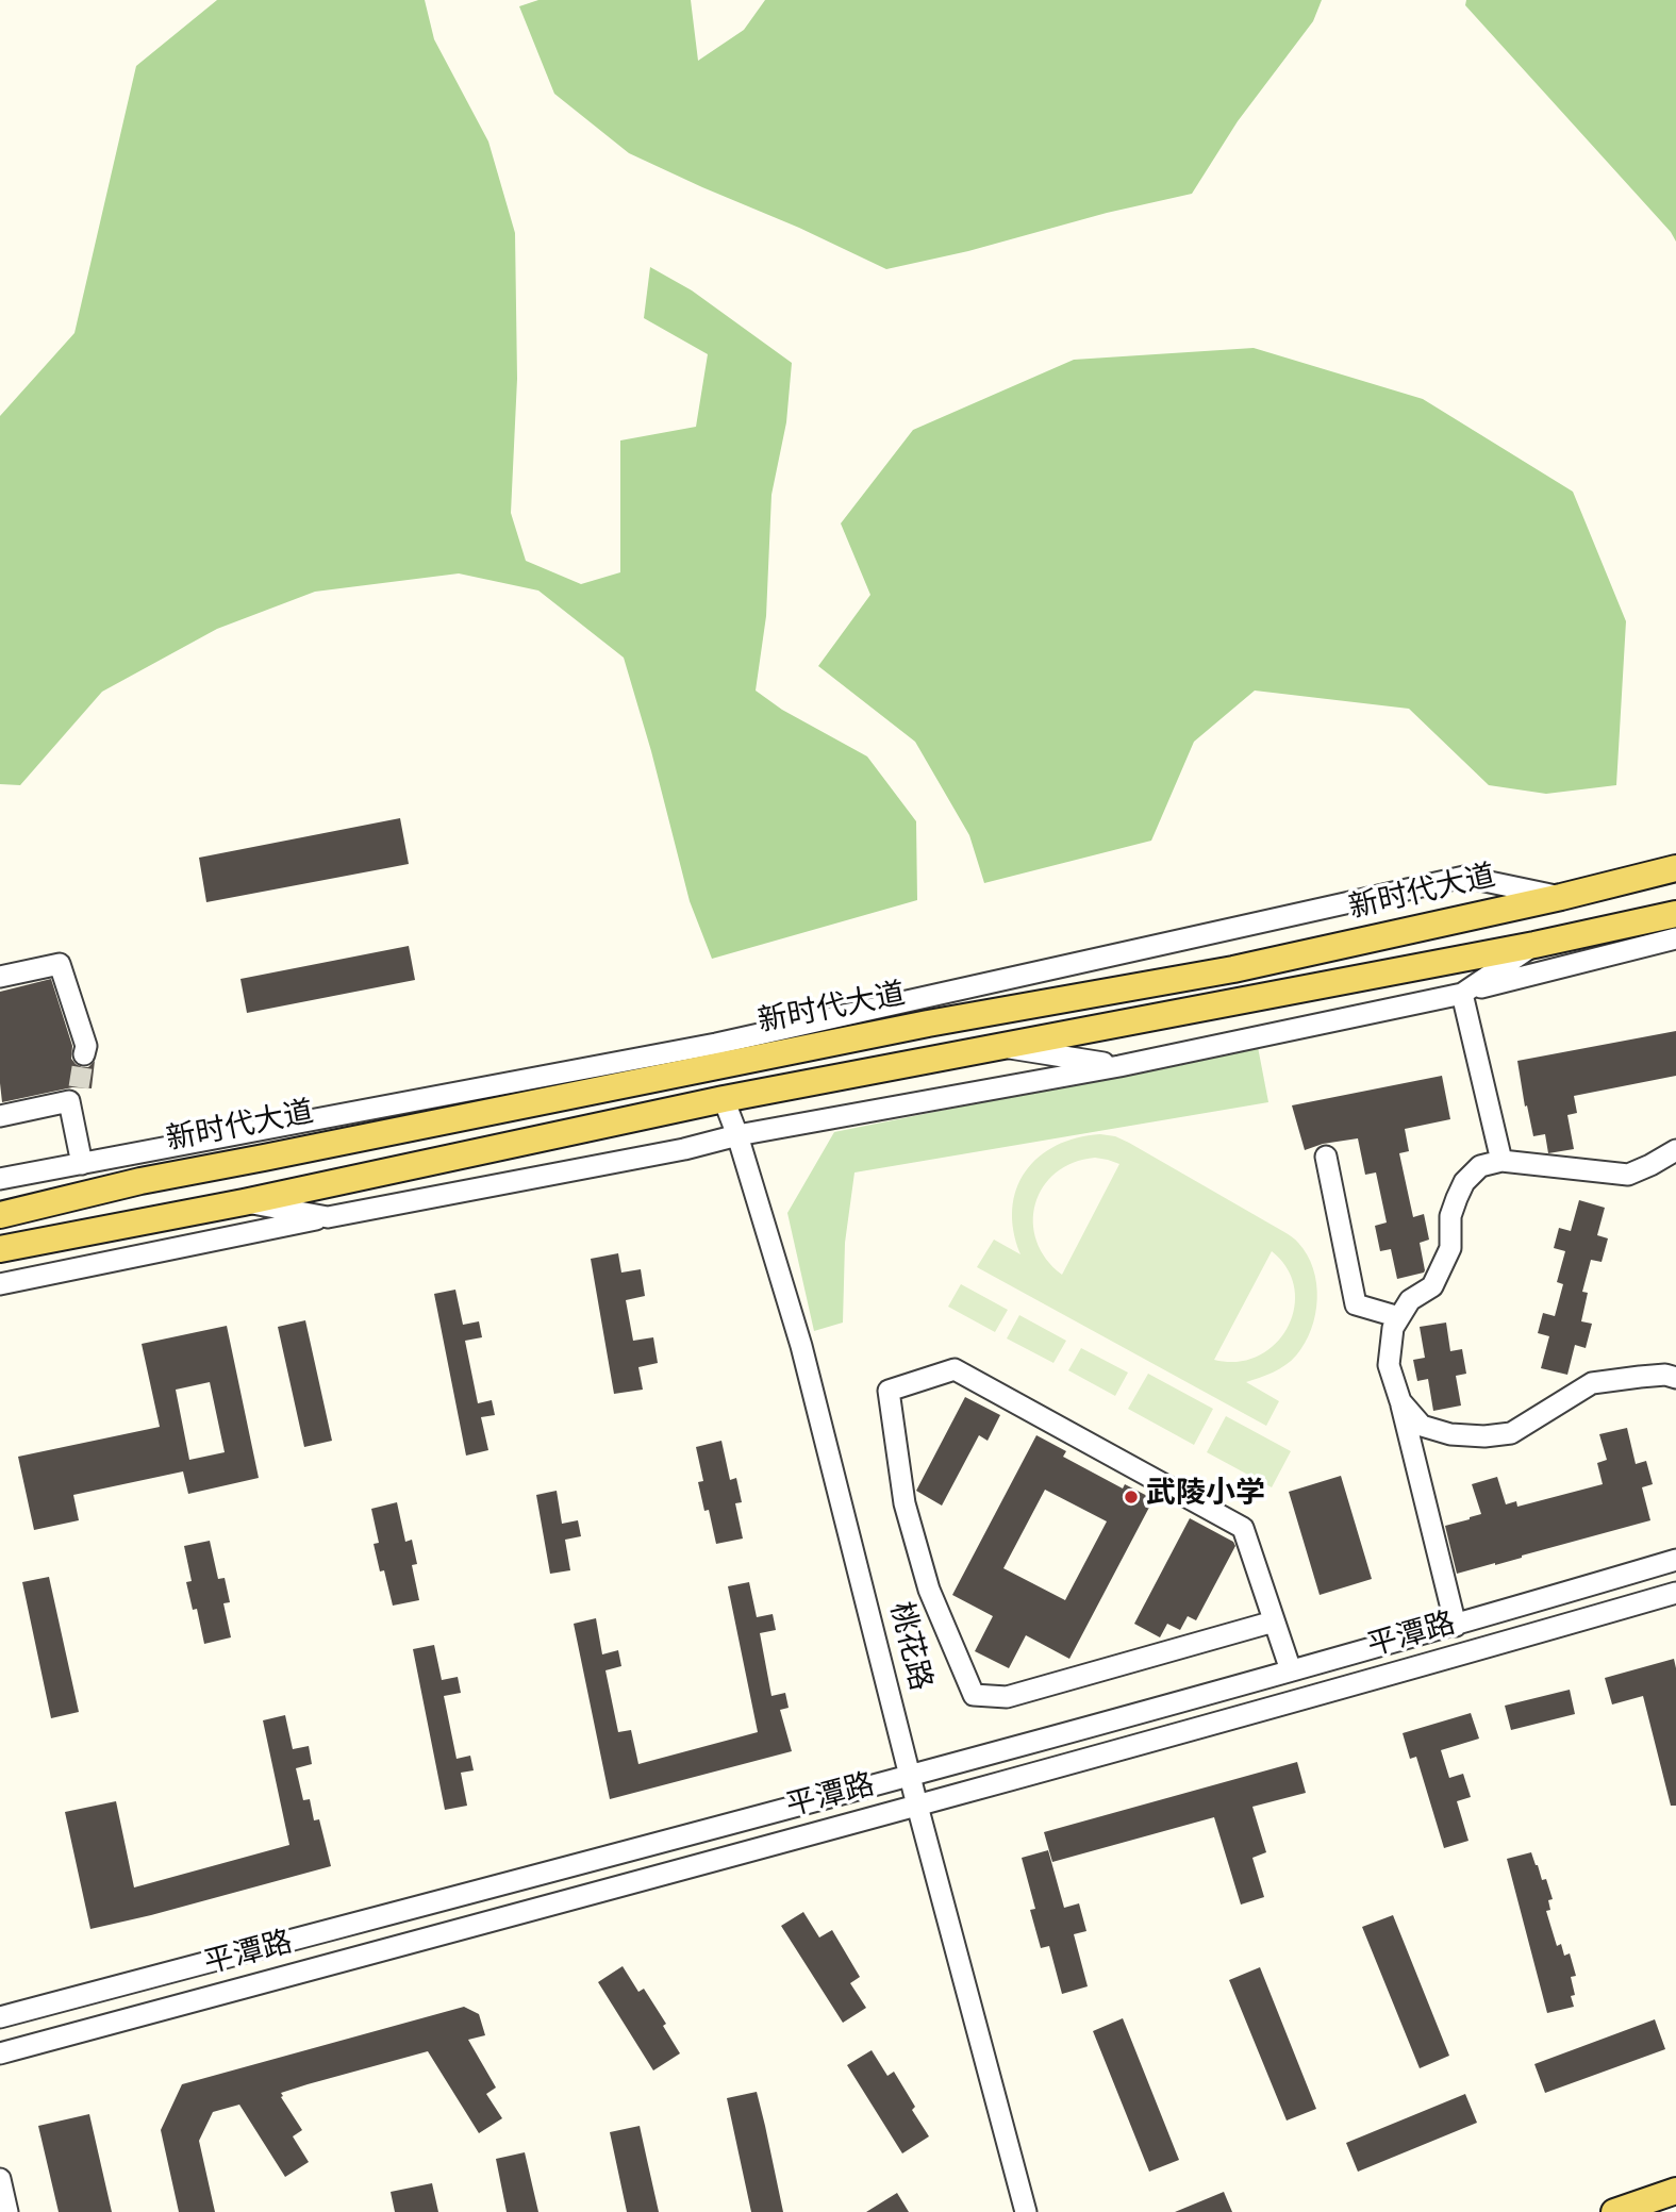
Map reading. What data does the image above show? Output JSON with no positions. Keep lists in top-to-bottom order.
{
  "streets": {
    "main road": ["新时代大道"],
    "street": ["平潭路", "桃花路"]
  },
  "crossings": [
    ["平潭路", "桃花路"]
  ],
  "places": ["武陵小学"]
}
